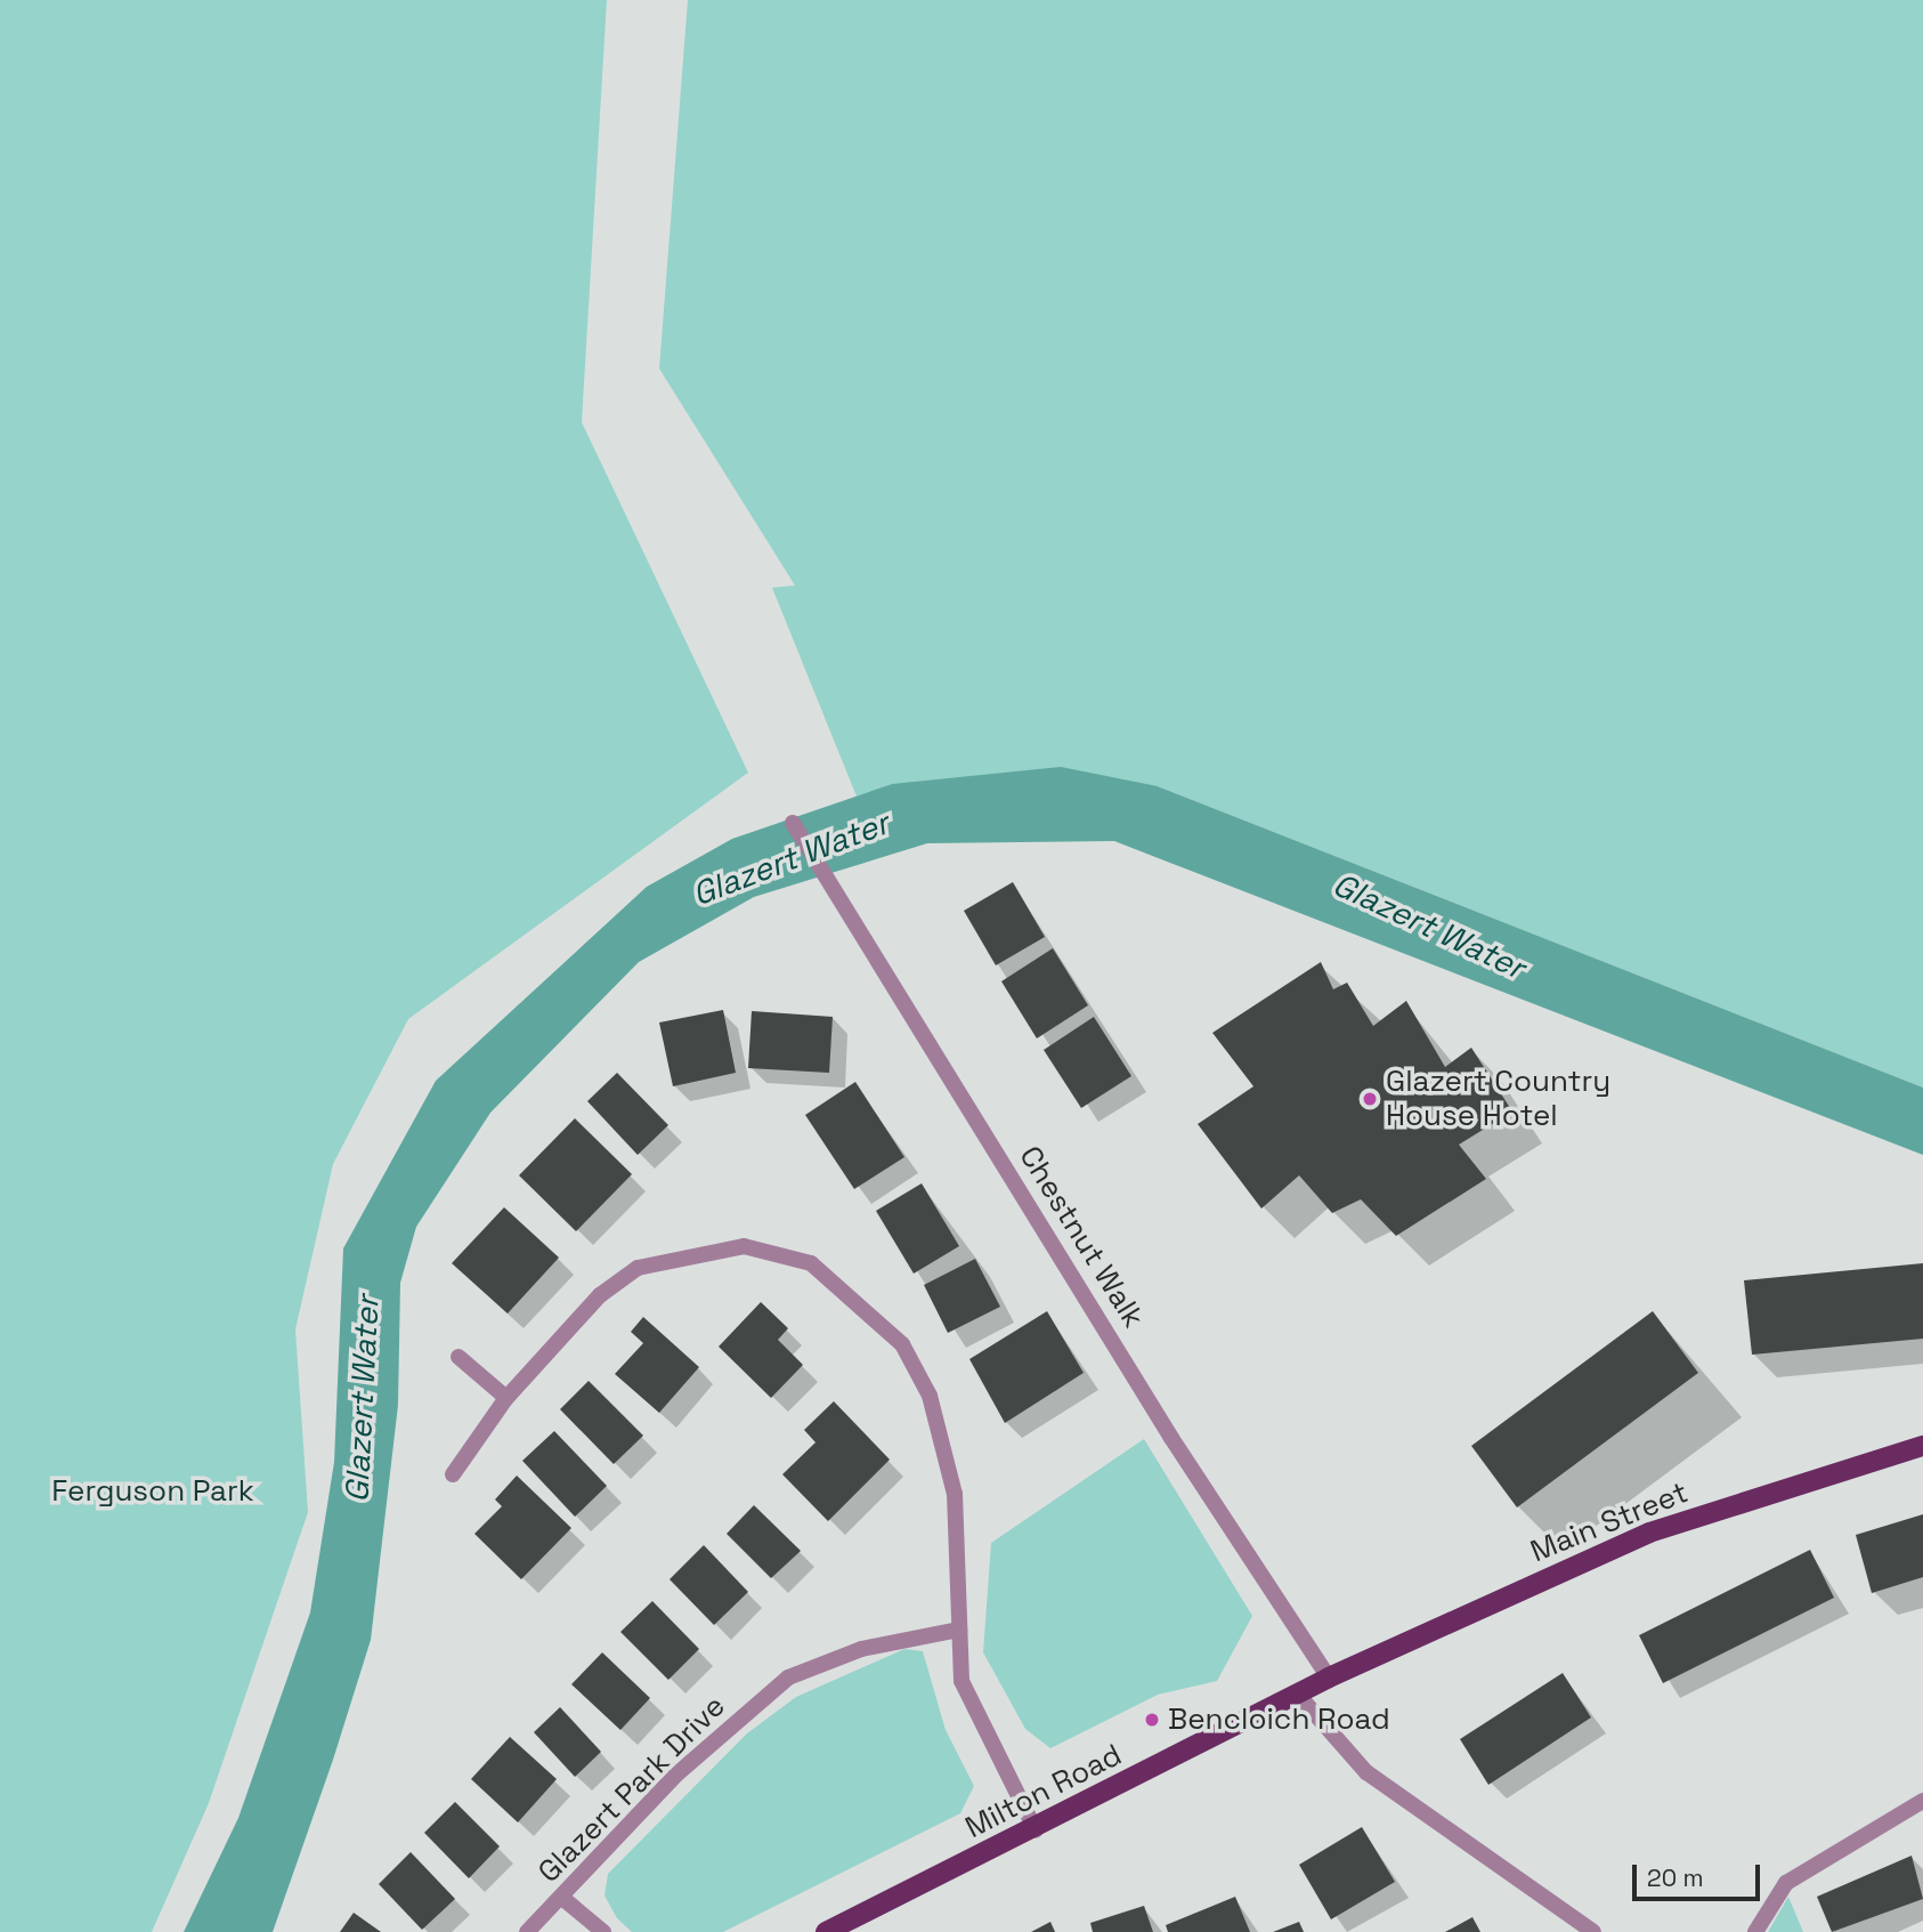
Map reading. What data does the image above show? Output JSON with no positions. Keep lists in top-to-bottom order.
{
  "streets": {
    "main road": ["Main Street", "Milton Road"],
    "street": ["Chestnut Walk", "Glazert Park Drive"]
  },
  "crossings": [
    ["Chestnut Walk", "Main Street"],
    ["Chestnut Walk", "Milton Road"],
    ["Main Street", "Milton Road"]
  ],
  "water": ["Glazert Water"],
  "parks": ["Ferguson Park"],
  "places": ["Glazert Country House Hotel", "Bencloich Road"],
  "scale_bar": "20 m"
}
